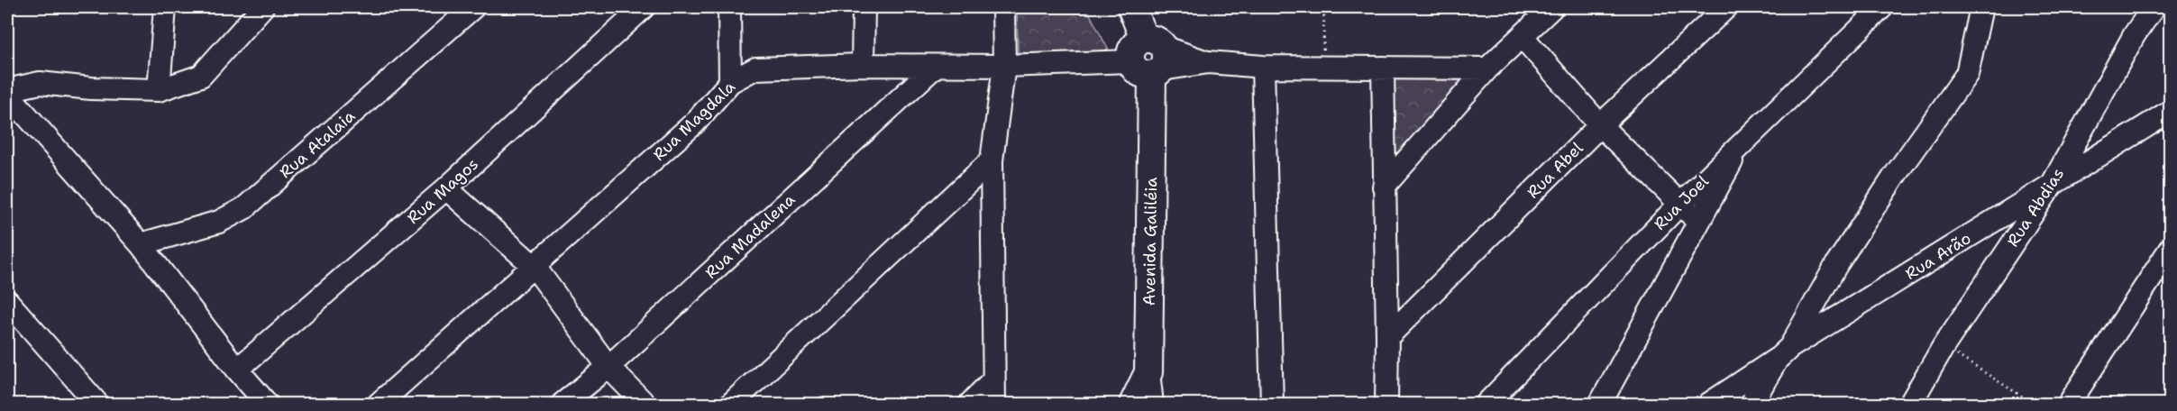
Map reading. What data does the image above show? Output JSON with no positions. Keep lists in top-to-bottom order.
{
  "streets": {
    "main road": ["Avenida Galiléia"],
    "street": [
      "Rua Magdala",
      "Rua Atalaia",
      "Rua Abel",
      "Rua Magos",
      "Rua Joel",
      "Rua Abdias",
      "Rua Madalena",
      "Rua Arão"
    ]
  },
  "crossings": [
    ["Rua Magdala", "Rua Madalena"],
    ["Rua Magdala", "Avenida Galiléia"],
    ["Rua Abdias", "Rua Arão"]
  ]
}
